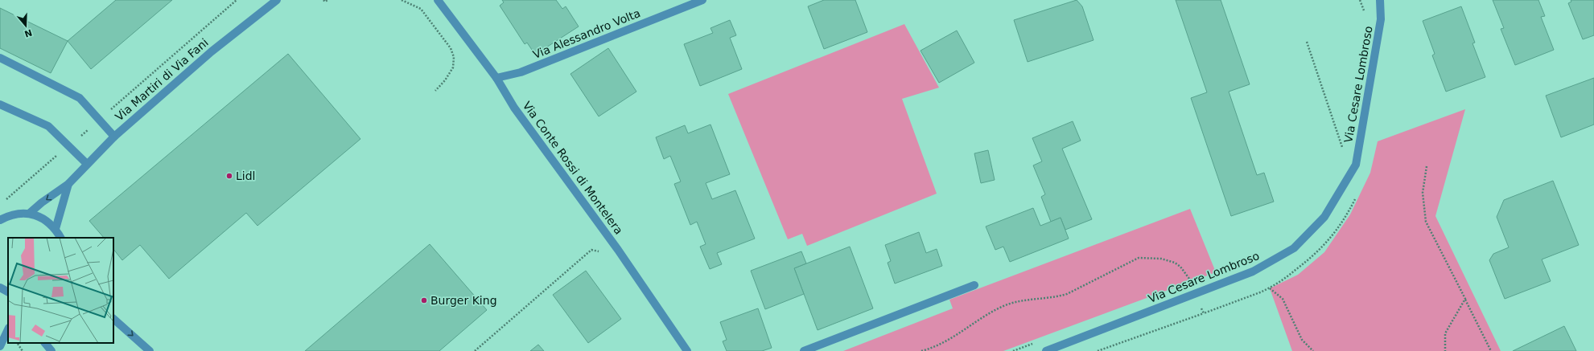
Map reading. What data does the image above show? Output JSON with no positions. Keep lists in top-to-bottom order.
{
  "streets": {
    "street": [
      "Via Alessandro Volta",
      "Via Martiri di Via Fani",
      "Via Cesare Lombroso",
      "Via Conte Rossi di Montelera"
    ]
  },
  "crossings": [
    ["Via Alessandro Volta", "Via Conte Rossi di Montelera"]
  ],
  "places": ["Lidl", "Burger King"],
  "north": "bottom"
}
